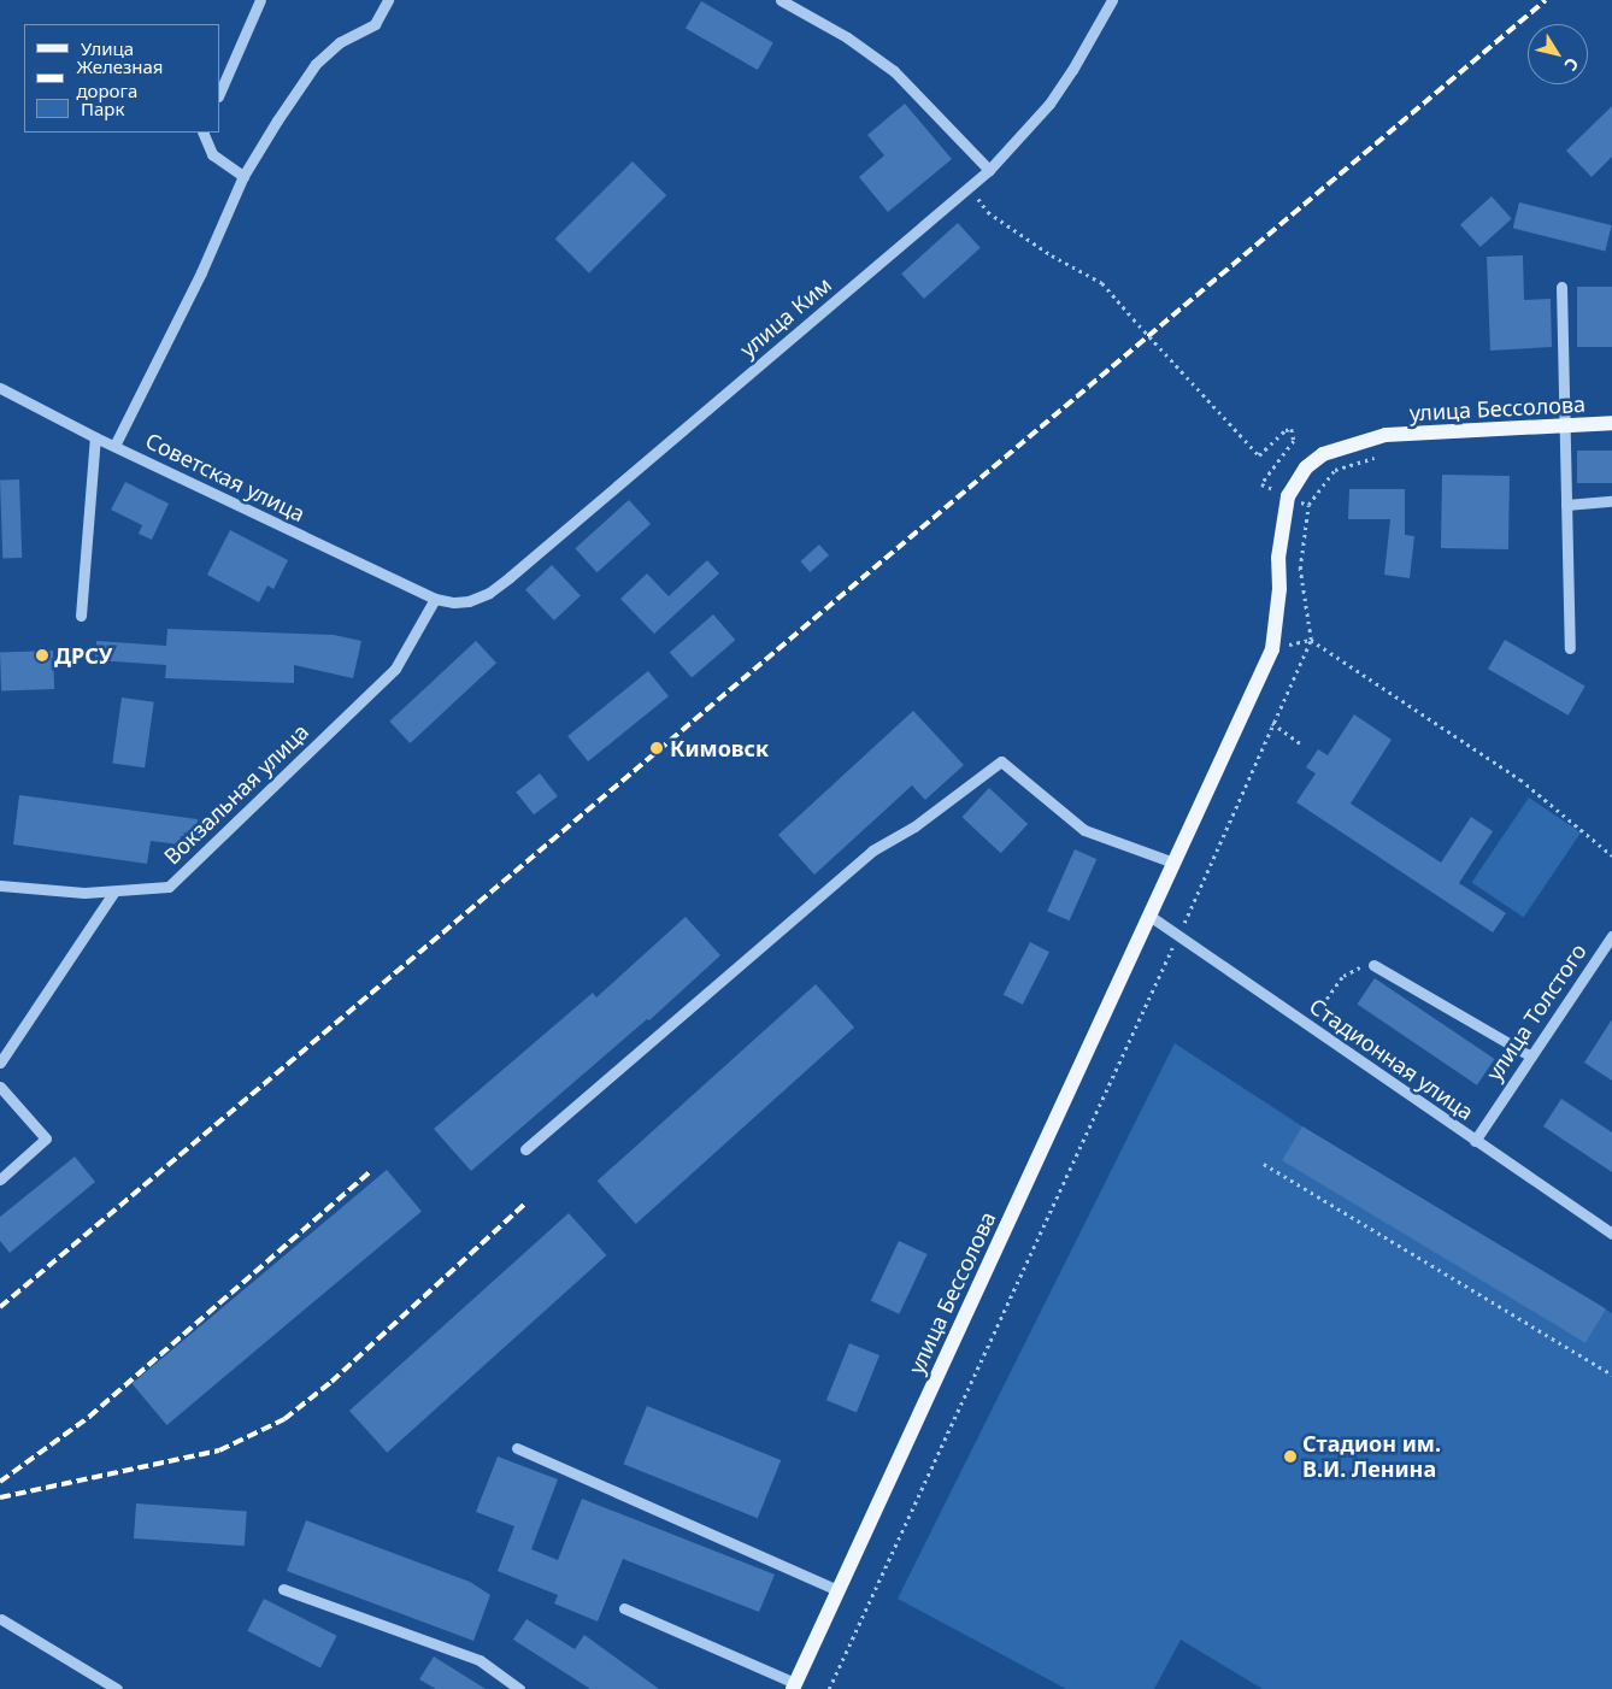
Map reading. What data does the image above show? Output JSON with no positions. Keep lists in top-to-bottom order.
{
  "streets": {
    "main road": ["улица Бессолова"],
    "street": [
      "улица Ким",
      "Советская улица",
      "Вокзальная улица",
      "улица Толстого",
      "Стадионная улица"
    ]
  },
  "crossings": [
    ["улица Ким", "Советская улица"],
    ["улица Ким", "Вокзальная улица"],
    ["улица Бессолова", "Стадионная улица"],
    ["Советская улица", "Вокзальная улица"],
    ["улица Толстого", "Стадионная улица"]
  ],
  "places": ["ДРСУ", "Кимовск", "Стадион им. В.И. Ленина"],
  "legend": ["Улица", "Железная дорога", "Парк"],
  "north": "bottom right"
}
